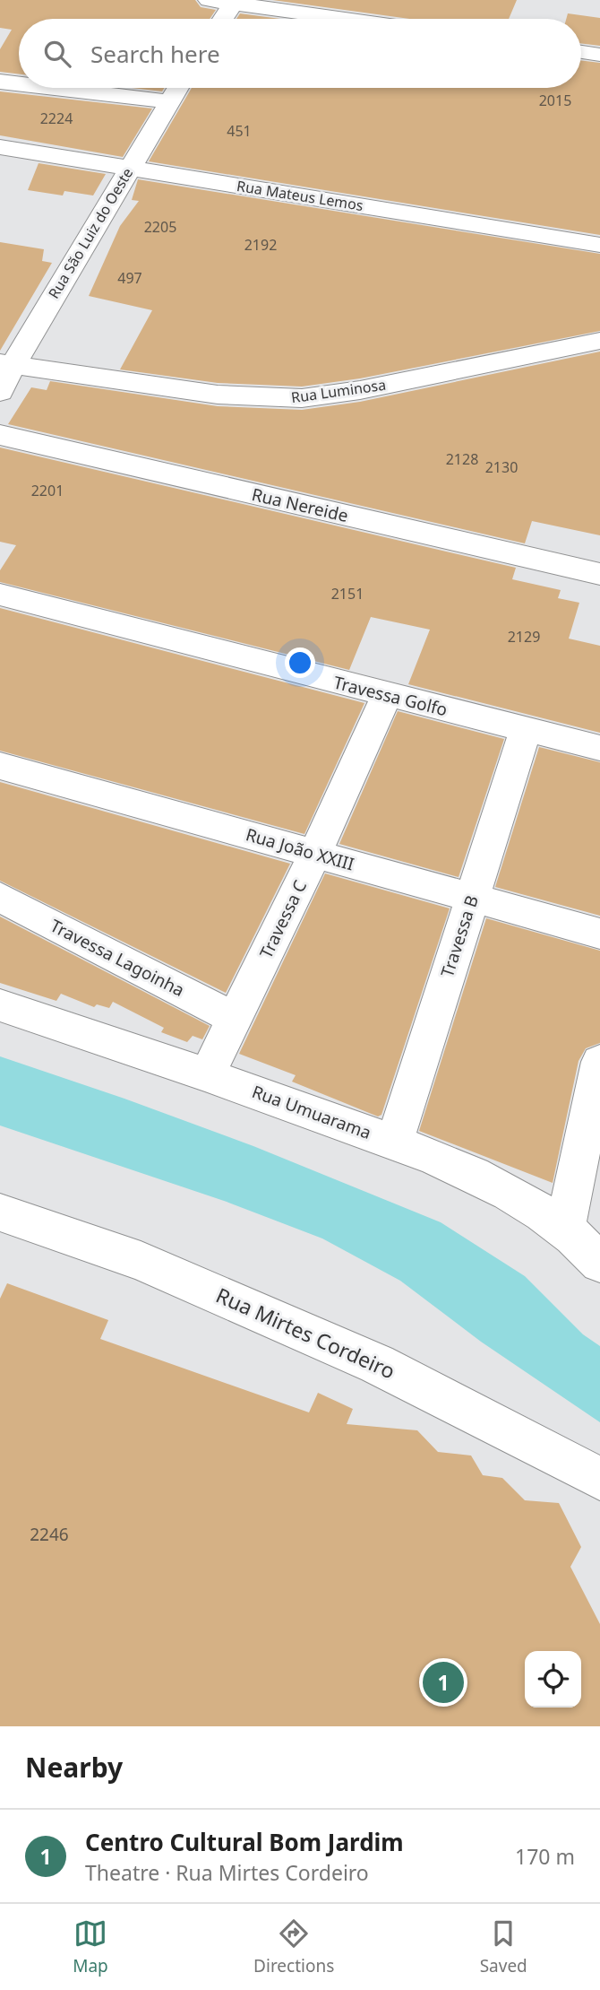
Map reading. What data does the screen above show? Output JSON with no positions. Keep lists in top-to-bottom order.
{
  "streets": {
    "street": [
      "Rua Mateus Lemos",
      "Rua São Luiz do Oeste",
      "Rua Luminosa",
      "Rua Nereide",
      "Travessa Golfo",
      "Rua João XXIII",
      "Travessa C",
      "Travessa B",
      "Travessa Lagoinha",
      "Rua Umuarama",
      "Rua Mirtes Cordeiro"
    ]
  },
  "crossings": [
    ["Rua Mateus Lemos", "Rua São Luiz do Oeste"],
    ["Rua São Luiz do Oeste", "Rua Luminosa"],
    ["Travessa Golfo", "Travessa C"],
    ["Travessa Golfo", "Travessa B"],
    ["Rua João XXIII", "Travessa C"],
    ["Rua João XXIII", "Travessa B"],
    ["Travessa C", "Travessa Lagoinha"],
    ["Travessa C", "Rua Umuarama"],
    ["Travessa B", "Rua Umuarama"]
  ],
  "house_numbers": [
    "2015",
    "2224",
    "451",
    "2205",
    "2192",
    "497",
    "2128",
    "2130",
    "2201",
    "2151",
    "2129",
    "2246"
  ],
  "page": {
    "search": "Search here",
    "pins": "1",
    "heading": "Nearby",
    "list": [
      {
        "mark": "1",
        "name": "Centro Cultural Bom Jardim",
        "note": "Theatre · Rua Mirtes Cordeiro",
        "value": "170 m"
      }
    ],
    "nav": ["Map", "Directions", "Saved"]
  }
}
